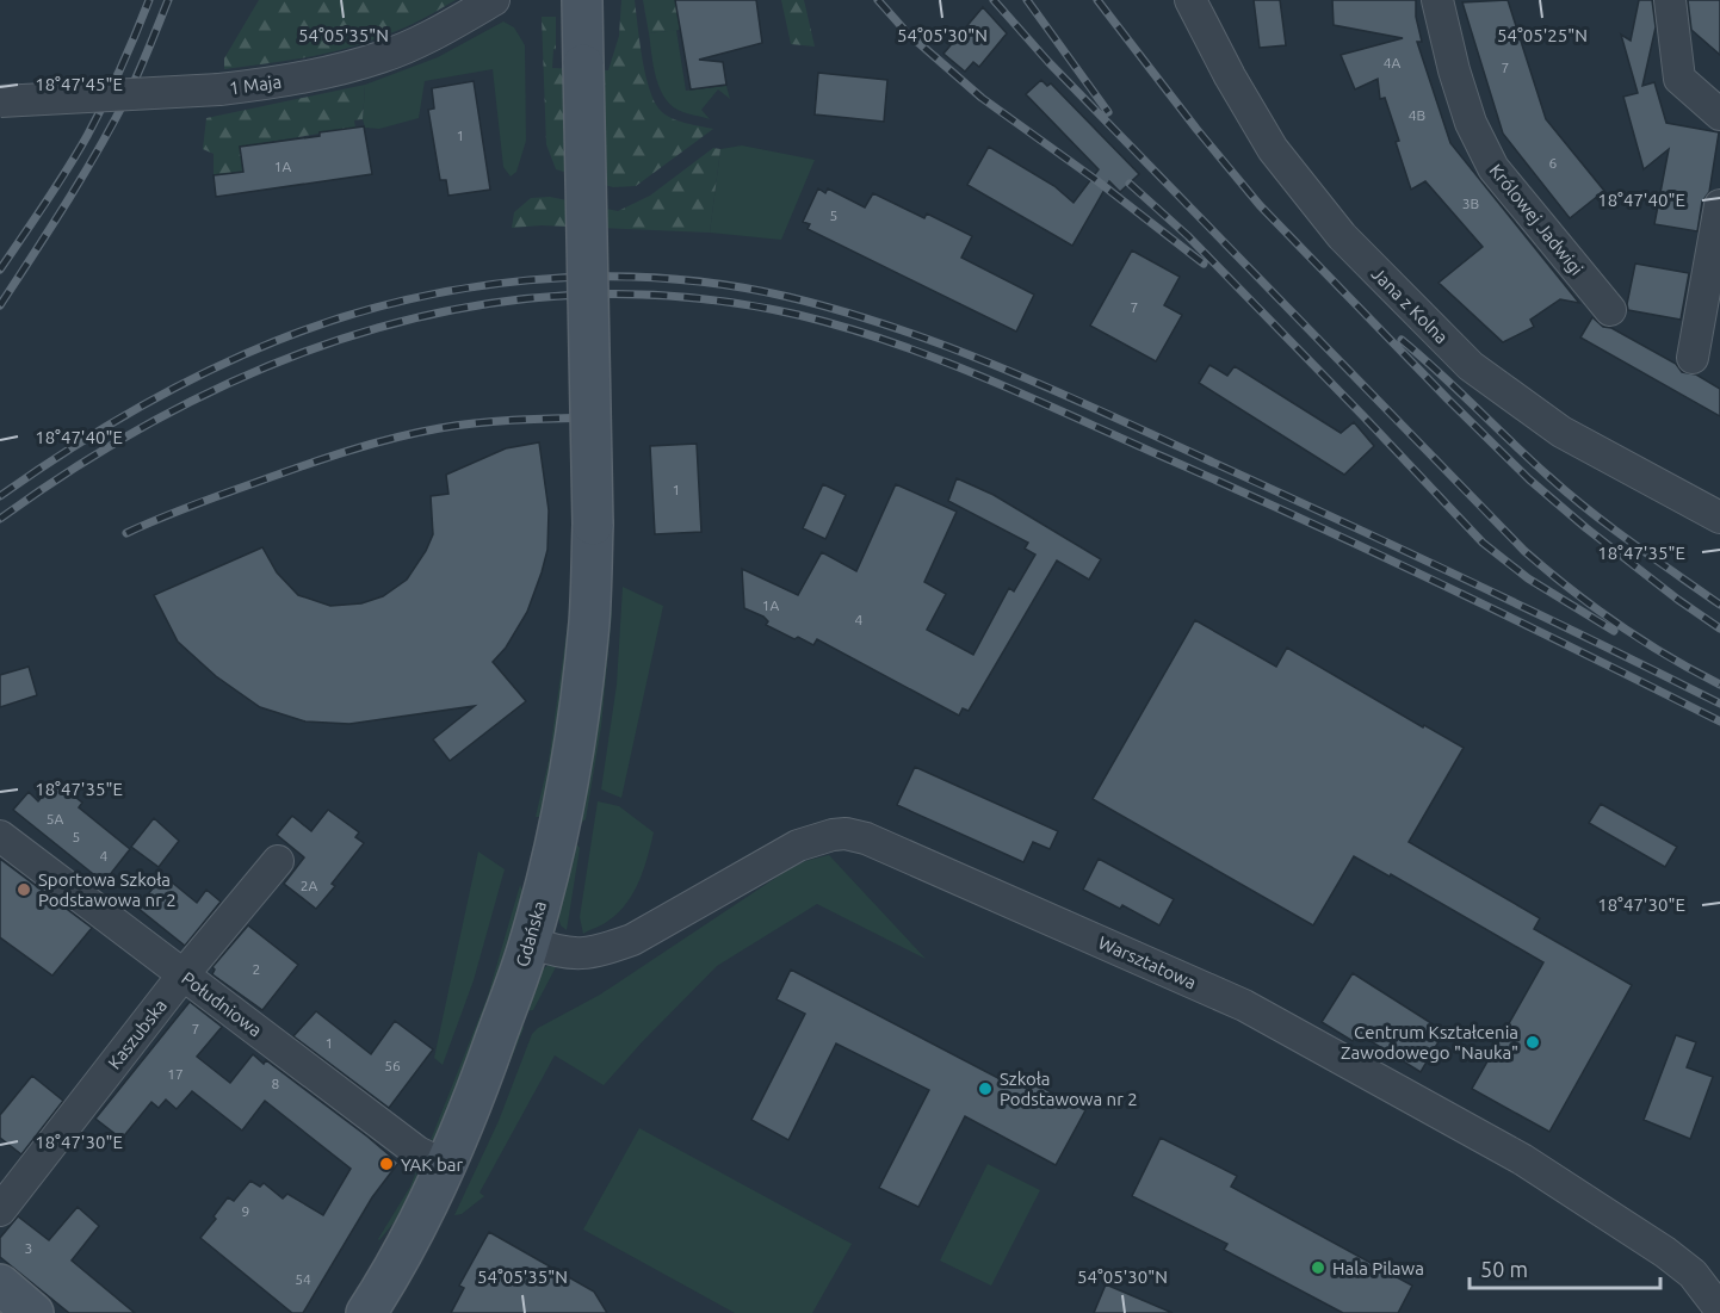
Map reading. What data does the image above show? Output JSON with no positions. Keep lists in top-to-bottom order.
{
  "streets": {
    "street": [
      "1 Maja",
      "Królowej Jadwigi",
      "Jana z Kolna",
      "Gdańska",
      "Warsztatowa",
      "Południowa",
      "Kaszubska"
    ]
  },
  "crossings": [
    ["Gdańska", "Warsztatowa"],
    ["Gdańska", "Południowa"],
    ["Południowa", "Kaszubska"]
  ],
  "places": [
    "Sportowa Szkoła Podstawowa nr 2",
    "Centrum Kształcenia Zawodowego \"Nauka\"",
    "Szkoła Podstawowa nr 2",
    "YAK bar",
    "Hala Pilawa"
  ],
  "house_numbers": [
    "4A",
    "7",
    "4B",
    "1",
    "6",
    "1A",
    "3B",
    "5",
    "7",
    "1",
    "1A",
    "4",
    "5A",
    "5",
    "4",
    "2A",
    "2",
    "7",
    "1",
    "56",
    "17",
    "8",
    "9",
    "3",
    "54"
  ],
  "scale_bar": "50 m",
  "coordinates": [
    "54°05'35\"N",
    "54°05'30\"N",
    "54°05'25\"N",
    "18°47'45\"E",
    "18°47'40\"E",
    "18°47'35\"E",
    "18°47'30\"E"
  ]
}
